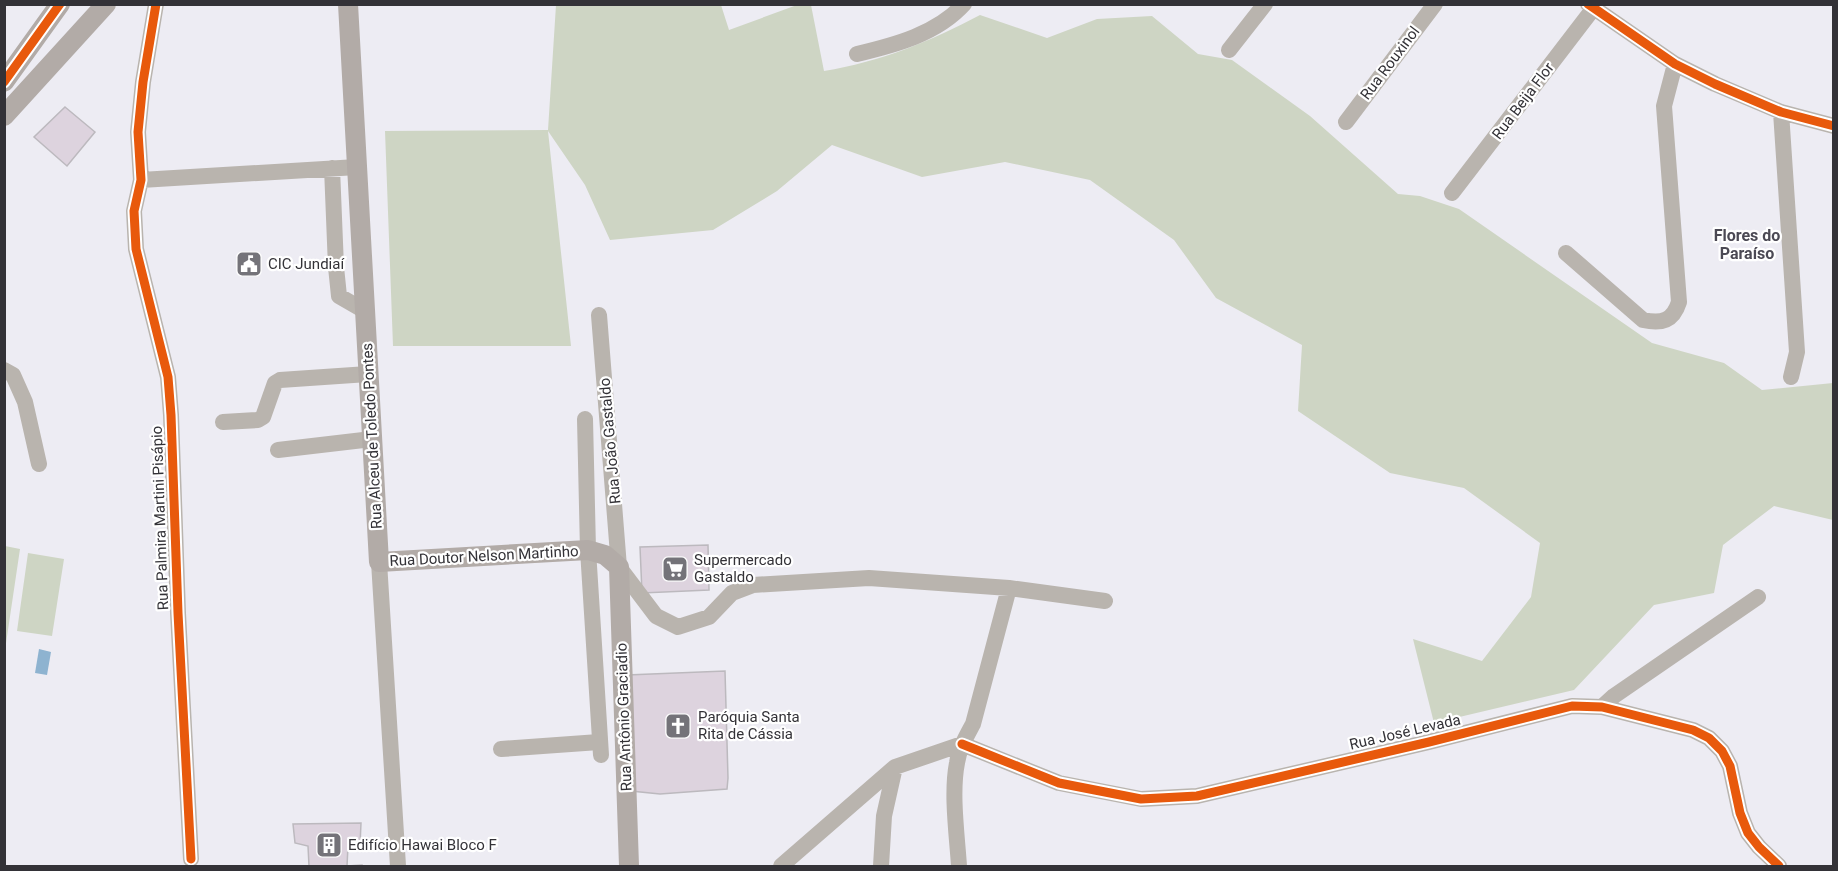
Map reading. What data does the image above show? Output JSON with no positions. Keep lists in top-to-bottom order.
{
  "streets": {
    "main road": ["Rua Alceu de Toledo Pontes", "Rua Doutor Nelson Martinho", "Rua Antônio Graciadio"],
    "street": [
      "Rua Rouxinol",
      "Rua Beija Flor",
      "Rua João Gastaldo",
      "Rua Palmira Martini Pisápio",
      "Rua José Levada"
    ]
  },
  "crossings": [
    ["Rua Alceu de Toledo Pontes", "Rua Doutor Nelson Martinho"],
    ["Rua João Gastaldo", "Rua Doutor Nelson Martinho"],
    ["Rua João Gastaldo", "Rua Antônio Graciadio"],
    ["Rua Doutor Nelson Martinho", "Rua Antônio Graciadio"]
  ],
  "districts": ["Flores do Paraíso"],
  "places": {
    "public building": ["CIC Jundiaí"],
    "supermarket": ["Supermercado Gastaldo"],
    "church": ["Paróquia Santa Rita de Cássia"],
    "building": ["Edifício Hawai Bloco F"]
  }
}
